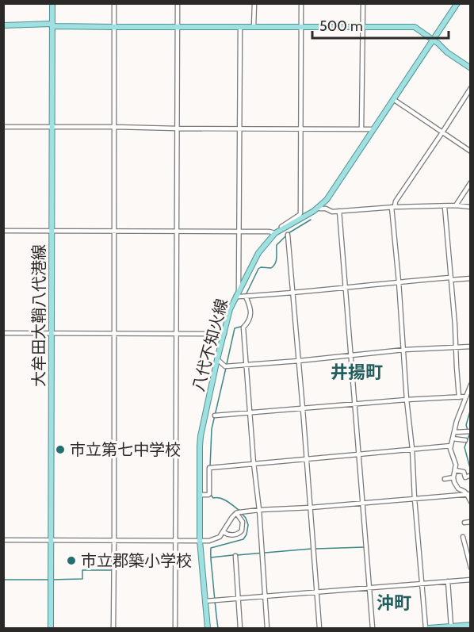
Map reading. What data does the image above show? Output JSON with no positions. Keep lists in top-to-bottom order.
{
  "streets": {
    "main road": ["大牟田大鞘八代港線", "八代不知火線"]
  },
  "districts": ["井揚町", "沖町"],
  "places": ["市立第七中学校", "市立郡築小学校"],
  "scale_bar": "500 m"
}
